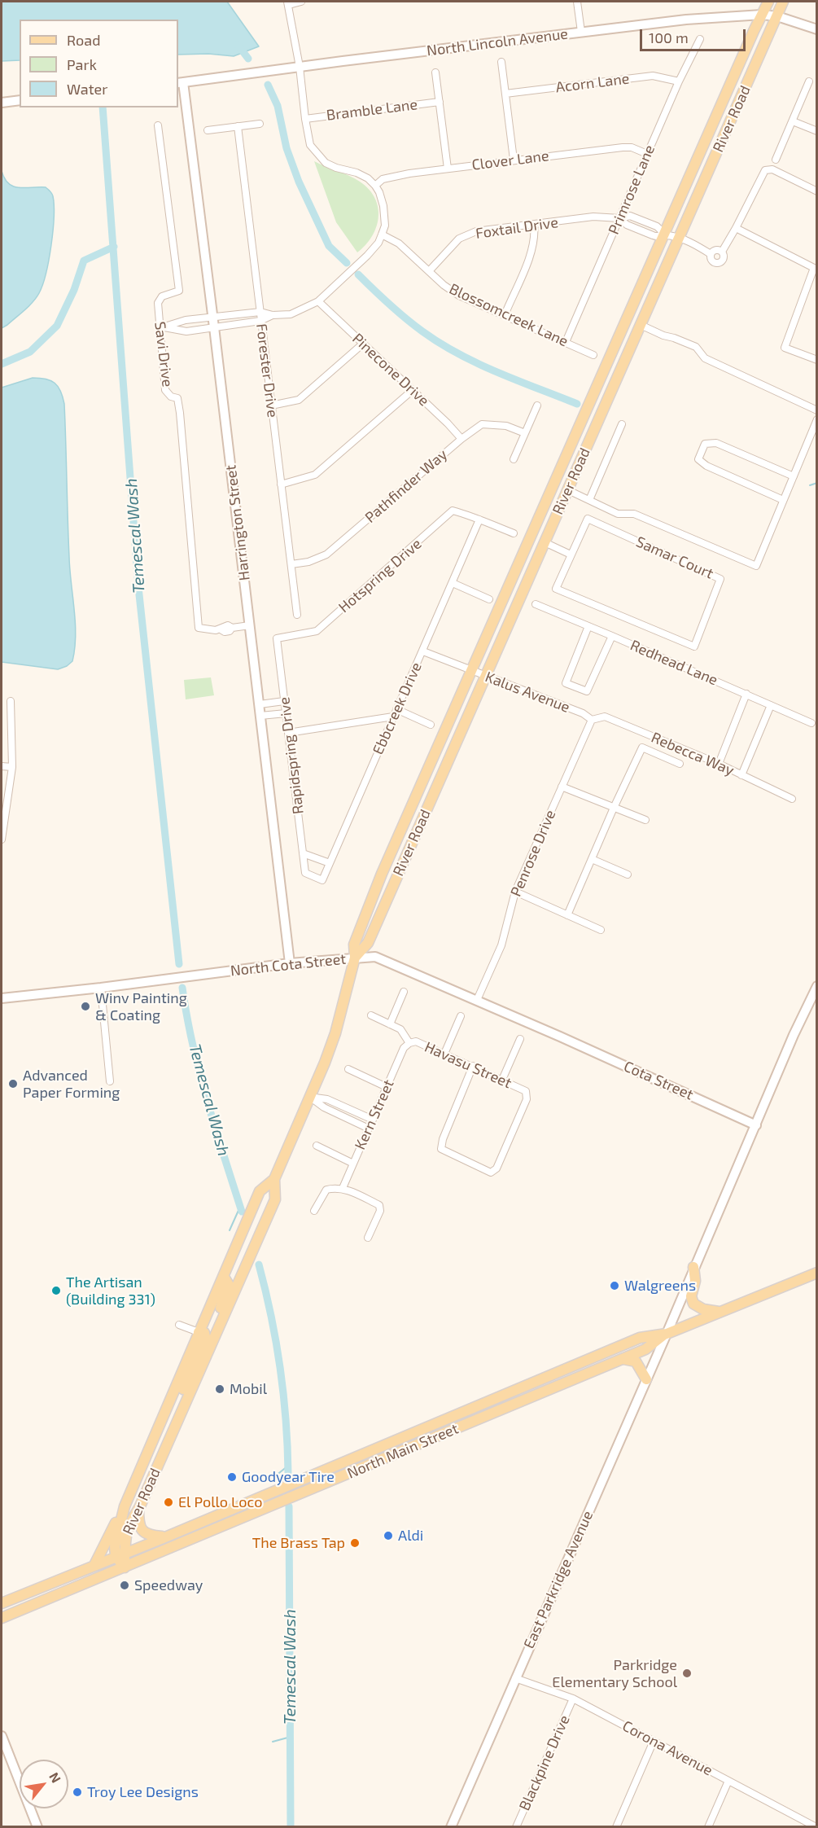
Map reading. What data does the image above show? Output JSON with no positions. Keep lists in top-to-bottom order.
{
  "streets": {
    "main road": ["River Road", "North Main Street"],
    "street": [
      "North Lincoln Avenue",
      "Acorn Lane",
      "Bramble Lane",
      "Clover Lane",
      "Primrose Lane",
      "Foxtail Drive",
      "Blossomcreek Lane",
      "Savi Drive",
      "Pinecone Drive",
      "Forester Drive",
      "Pathfinder Way",
      "Harrington Street",
      "Samar Court",
      "Hotspring Drive",
      "Redhead Lane",
      "Kalus Avenue",
      "Ebbcreek Drive",
      "Rebecca Way",
      "Rapidspring Drive",
      "Penrose Drive",
      "North Cota Street",
      "Havasu Street",
      "Cota Street",
      "Kern Street",
      "East Parkridge Avenue",
      "Corona Avenue",
      "Blackpine Drive"
    ]
  },
  "crossings": [
    ["North Lincoln Avenue", "River Road"],
    ["North Lincoln Avenue", "Harrington Street"],
    ["Acorn Lane", "Primrose Lane"],
    ["River Road", "Foxtail Drive"],
    ["River Road", "Kalus Avenue"],
    ["River Road", "North Cota Street"],
    ["River Road", "North Main Street"],
    ["Clover Lane", "Primrose Lane"],
    ["Primrose Lane", "Foxtail Drive"],
    ["Primrose Lane", "Blossomcreek Lane"],
    ["Foxtail Drive", "Blossomcreek Lane"],
    ["Savi Drive", "Harrington Street"],
    ["Pinecone Drive", "Pathfinder Way"],
    ["Forester Drive", "Pathfinder Way"],
    ["Harrington Street", "North Cota Street"],
    ["Hotspring Drive", "Ebbcreek Drive"],
    ["Hotspring Drive", "Rapidspring Drive"],
    ["Kalus Avenue", "Ebbcreek Drive"],
    ["Kalus Avenue", "Rebecca Way"],
    ["Kalus Avenue", "Penrose Drive"],
    ["Ebbcreek Drive", "Rapidspring Drive"],
    ["Rebecca Way", "Penrose Drive"],
    ["Penrose Drive", "North Cota Street"],
    ["North Cota Street", "Cota Street"],
    ["Havasu Street", "Kern Street"],
    ["Cota Street", "East Parkridge Avenue"],
    ["North Main Street", "East Parkridge Avenue"],
    ["East Parkridge Avenue", "Corona Avenue"],
    ["Corona Avenue", "Blackpine Drive"]
  ],
  "water": ["Temescal Wash"],
  "places": [
    "Winv Painting & Coating",
    "Advanced Paper Forming",
    "Walgreens",
    "The Artisan (Building 331)",
    "Mobil",
    "Goodyear Tire",
    "El Pollo Loco",
    "Aldi",
    "The Brass Tap",
    "Speedway",
    "Parkridge Elementary School",
    "Troy Lee Designs"
  ],
  "legend": ["Road", "Park", "Water"],
  "scale_bar": "100 m",
  "north": "top right"
}
